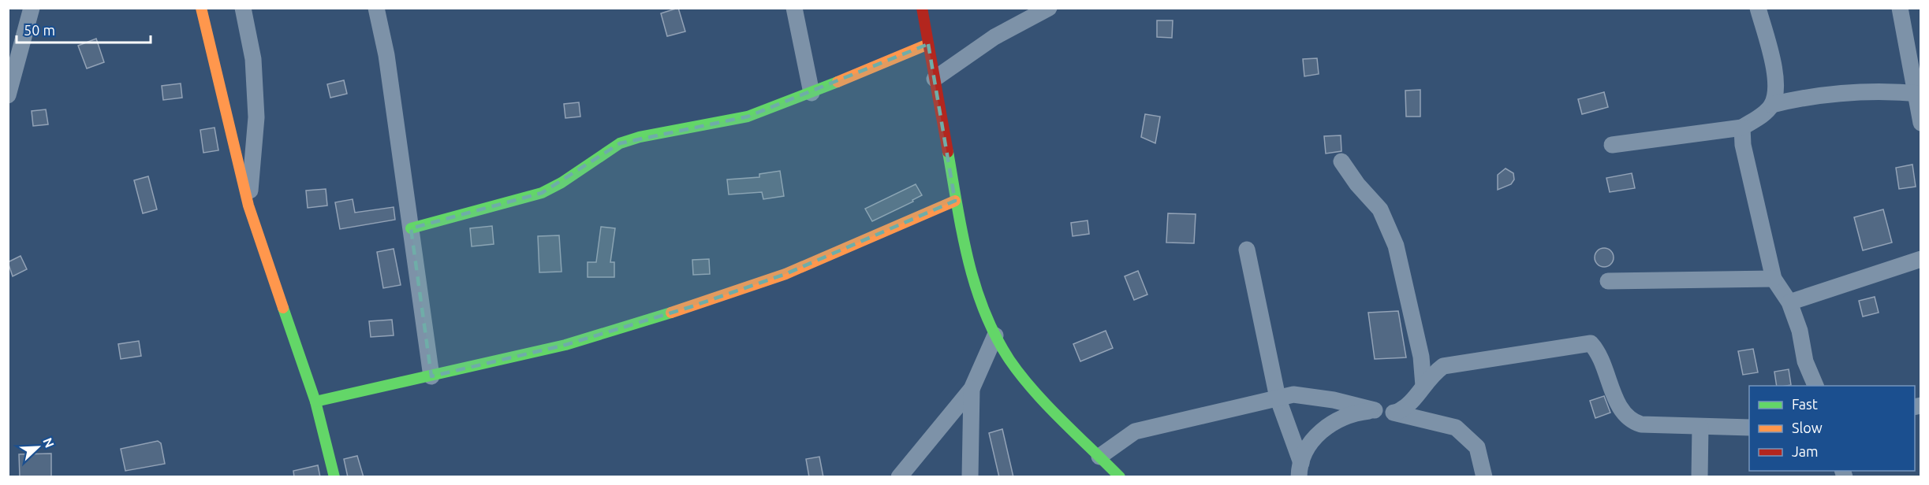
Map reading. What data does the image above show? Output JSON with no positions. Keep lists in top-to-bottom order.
{
  "legend": ["Fast", "Slow", "Jam"],
  "scale_bar": "50 m",
  "north": "top right"
}
